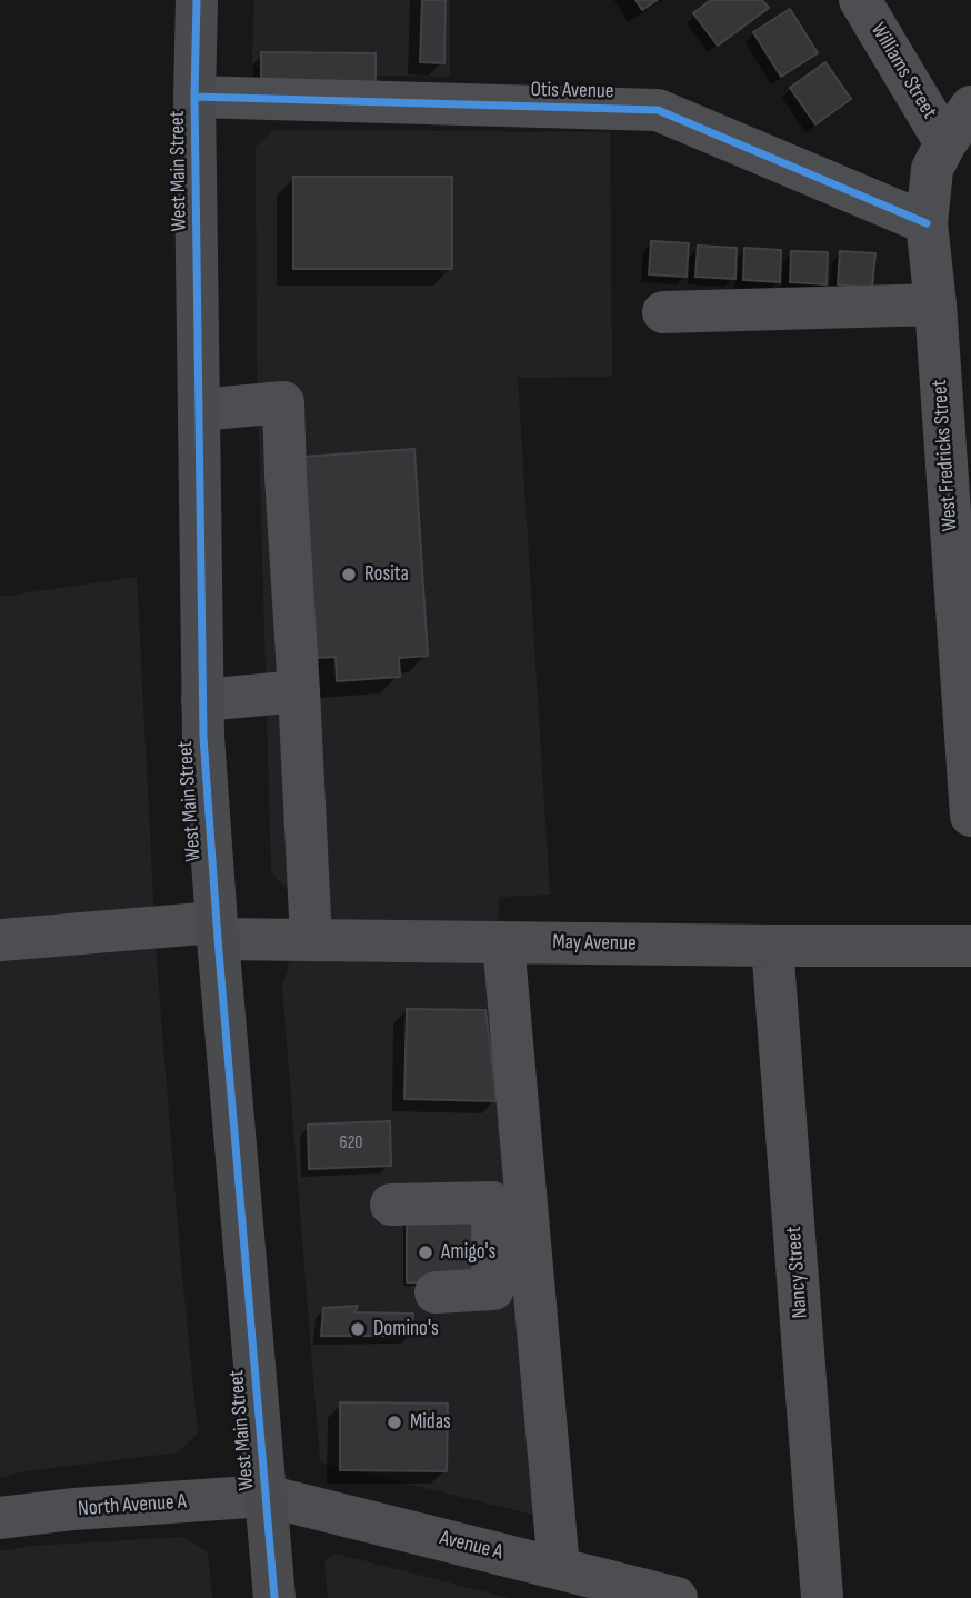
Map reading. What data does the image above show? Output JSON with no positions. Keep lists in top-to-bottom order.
{
  "streets": {
    "main road": ["West Main Street"],
    "street": [
      "Williams Street",
      "Otis Avenue",
      "West Fredricks Street",
      "May Avenue",
      "Nancy Street",
      "North Avenue A",
      "Avenue A"
    ]
  },
  "crossings": [
    ["Williams Street", "West Fredricks Street"],
    ["Otis Avenue", "West Main Street"],
    ["Otis Avenue", "West Fredricks Street"],
    ["West Main Street", "May Avenue"],
    ["West Main Street", "North Avenue A"],
    ["West Main Street", "Avenue A"],
    ["May Avenue", "Nancy Street"],
    ["North Avenue A", "Avenue A"]
  ],
  "places": [
    "Rosita",
    "Amigo's",
    "Domino's",
    "Midas"
  ],
  "house_numbers": ["620"]
}
